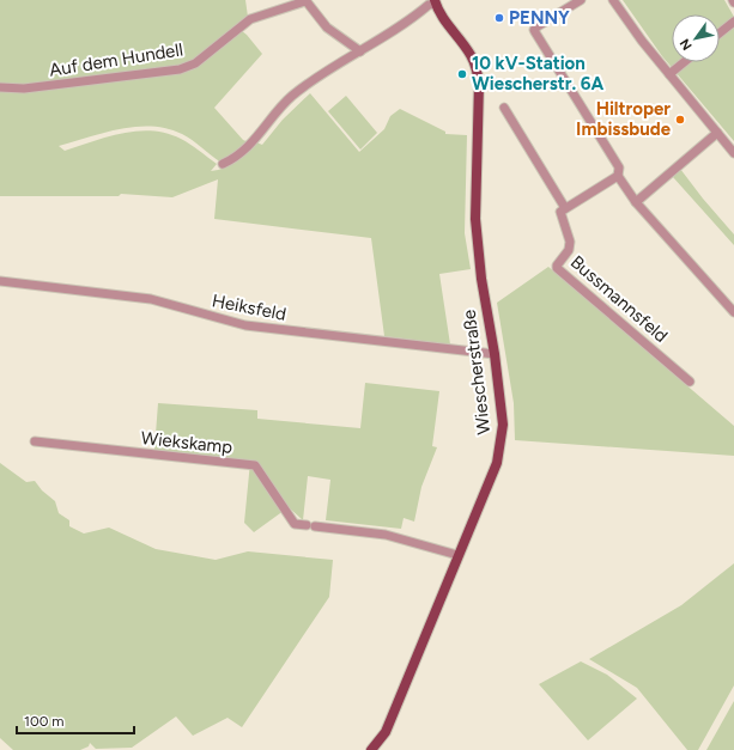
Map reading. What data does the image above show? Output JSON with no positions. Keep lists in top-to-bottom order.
{
  "streets": {
    "main road": ["Wiescherstraße"],
    "street": [
      "Auf dem Hundell",
      "Bussmannsfeld",
      "Heiksfeld",
      "Wiekskamp"
    ]
  },
  "crossings": [
    ["Heiksfeld", "Wiescherstraße"]
  ],
  "places": ["PENNY", "10 kV-Station Wiescherstr. 6A", "Hiltroper Imbissbude"],
  "scale_bar": "100 m",
  "north": "bottom left"
}
